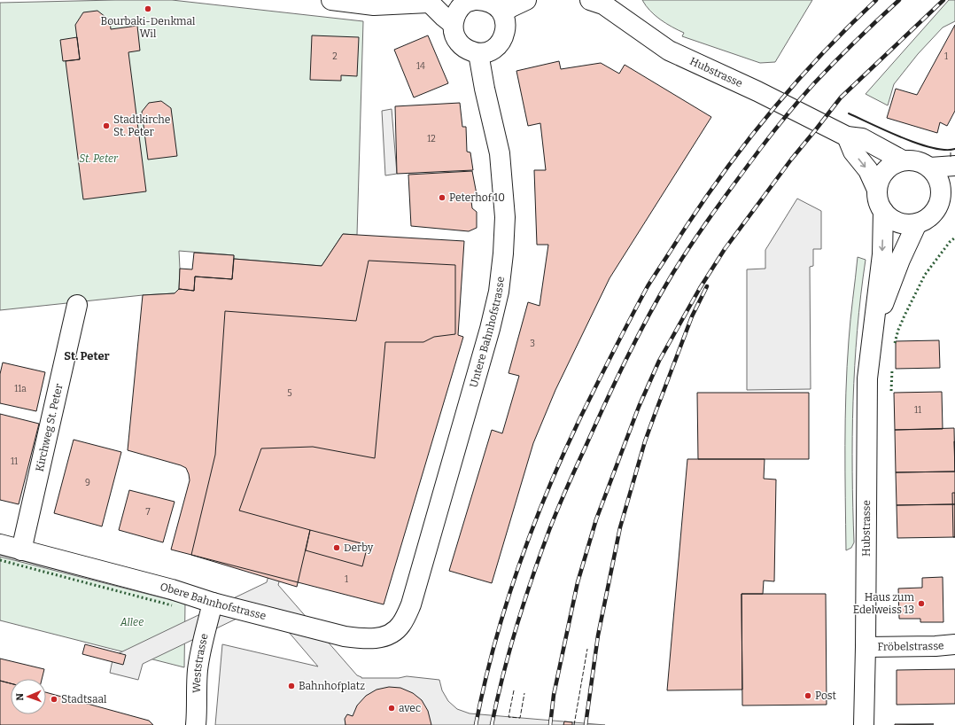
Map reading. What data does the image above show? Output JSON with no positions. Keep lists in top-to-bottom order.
{
  "streets": {
    "street": [
      "Hubstrasse",
      "Untere Bahnhofstrasse",
      "Kirchweg St. Peter",
      "Obere Bahnhofstrasse",
      "Fröbelstrasse",
      "Weststrasse"
    ]
  },
  "crossings": [
    ["Hubstrasse", "Fröbelstrasse"],
    ["Untere Bahnhofstrasse", "Obere Bahnhofstrasse"],
    ["Kirchweg St. Peter", "Obere Bahnhofstrasse"],
    ["Obere Bahnhofstrasse", "Weststrasse"]
  ],
  "districts": ["St. Peter"],
  "parks": ["St. Peter", "Allee"],
  "places": [
    "Bourbaki-Denkmal Wil",
    "Stadtkirche St. Peter",
    "Peterhof 10",
    "Derby",
    "Haus zum Edelweiss 13",
    "Bahnhofplatz",
    "Post",
    "Stadtsaal",
    "avec"
  ],
  "house_numbers": [
    "2",
    "1",
    "14",
    "12",
    "3",
    "11a",
    "5",
    "11",
    "11",
    "9",
    "7",
    "1"
  ],
  "north": "left"
}
